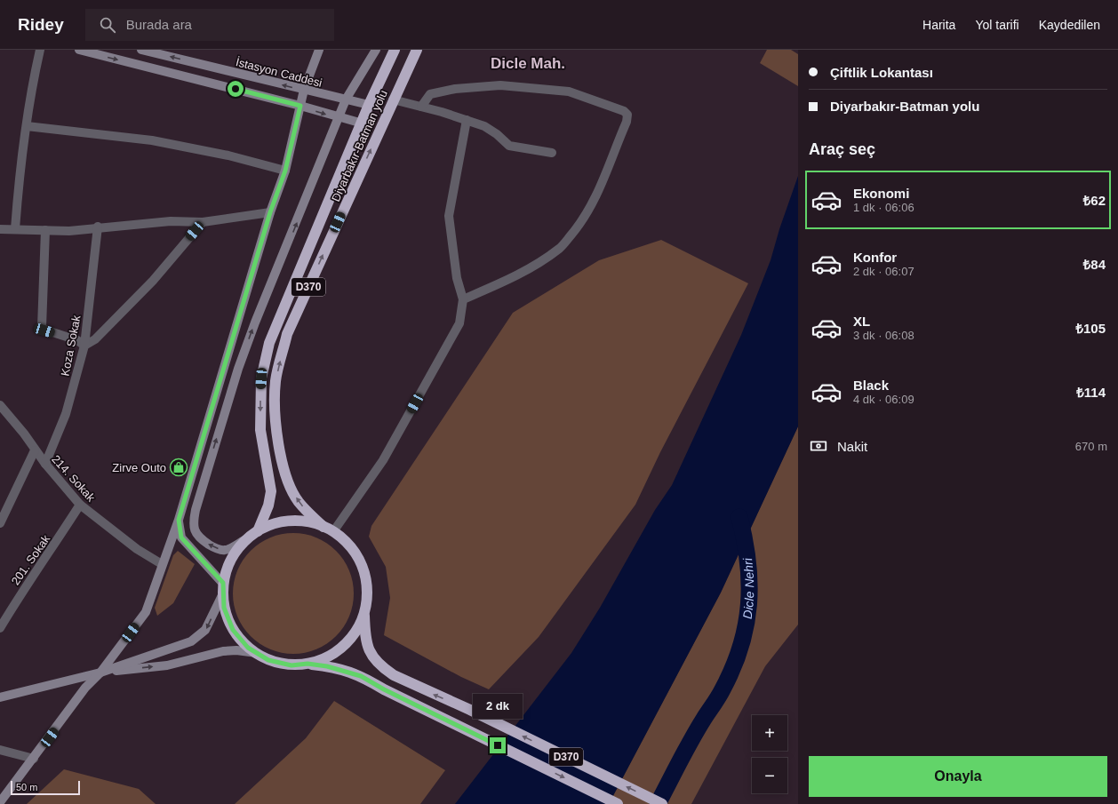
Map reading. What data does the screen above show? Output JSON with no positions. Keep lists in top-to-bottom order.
{
  "streets": {
    "highway": ["Diyarbakır-Batman yolu", "D370"],
    "street": [
      "İstasyon Caddesi",
      "Koza Sokak",
      "214. Sokak",
      "201. Sokak"
    ]
  },
  "crossings": [
    ["İstasyon Caddesi", "Diyarbakır-Batman yolu"],
    ["Koza Sokak", "214. Sokak"],
    ["214. Sokak", "201. Sokak"]
  ],
  "districts": ["Dicle Mah."],
  "water": ["Dicle Nehri"],
  "places": {
    "shop": ["Zirve Outo"]
  },
  "scale_bar": "50 m",
  "page": {
    "header": "Ridey",
    "search": "Burada ara",
    "nav": ["Harita", "Yol tarifi", "Kaydedilen"],
    "banner": ["Çiftlik Lokantası", "Diyarbakır-Batman yolu"],
    "heading": "Araç seç",
    "list": [
      {
        "name": "Ekonomi",
        "note": "1 dk · 06:06",
        "value": "₺62"
      },
      {
        "name": "Konfor",
        "note": "2 dk · 06:07",
        "value": "₺84"
      },
      {
        "name": "XL",
        "note": "3 dk · 06:08",
        "value": "₺105"
      },
      {
        "name": "Black",
        "note": "4 dk · 06:09",
        "value": "₺114"
      }
    ],
    "pay": ["Nakit", "670 m"],
    "bubble": "2 dk",
    "map_buttons": ["+", "−"],
    "buttons": "Onayla",
    "scale": "50 m"
  }
}
